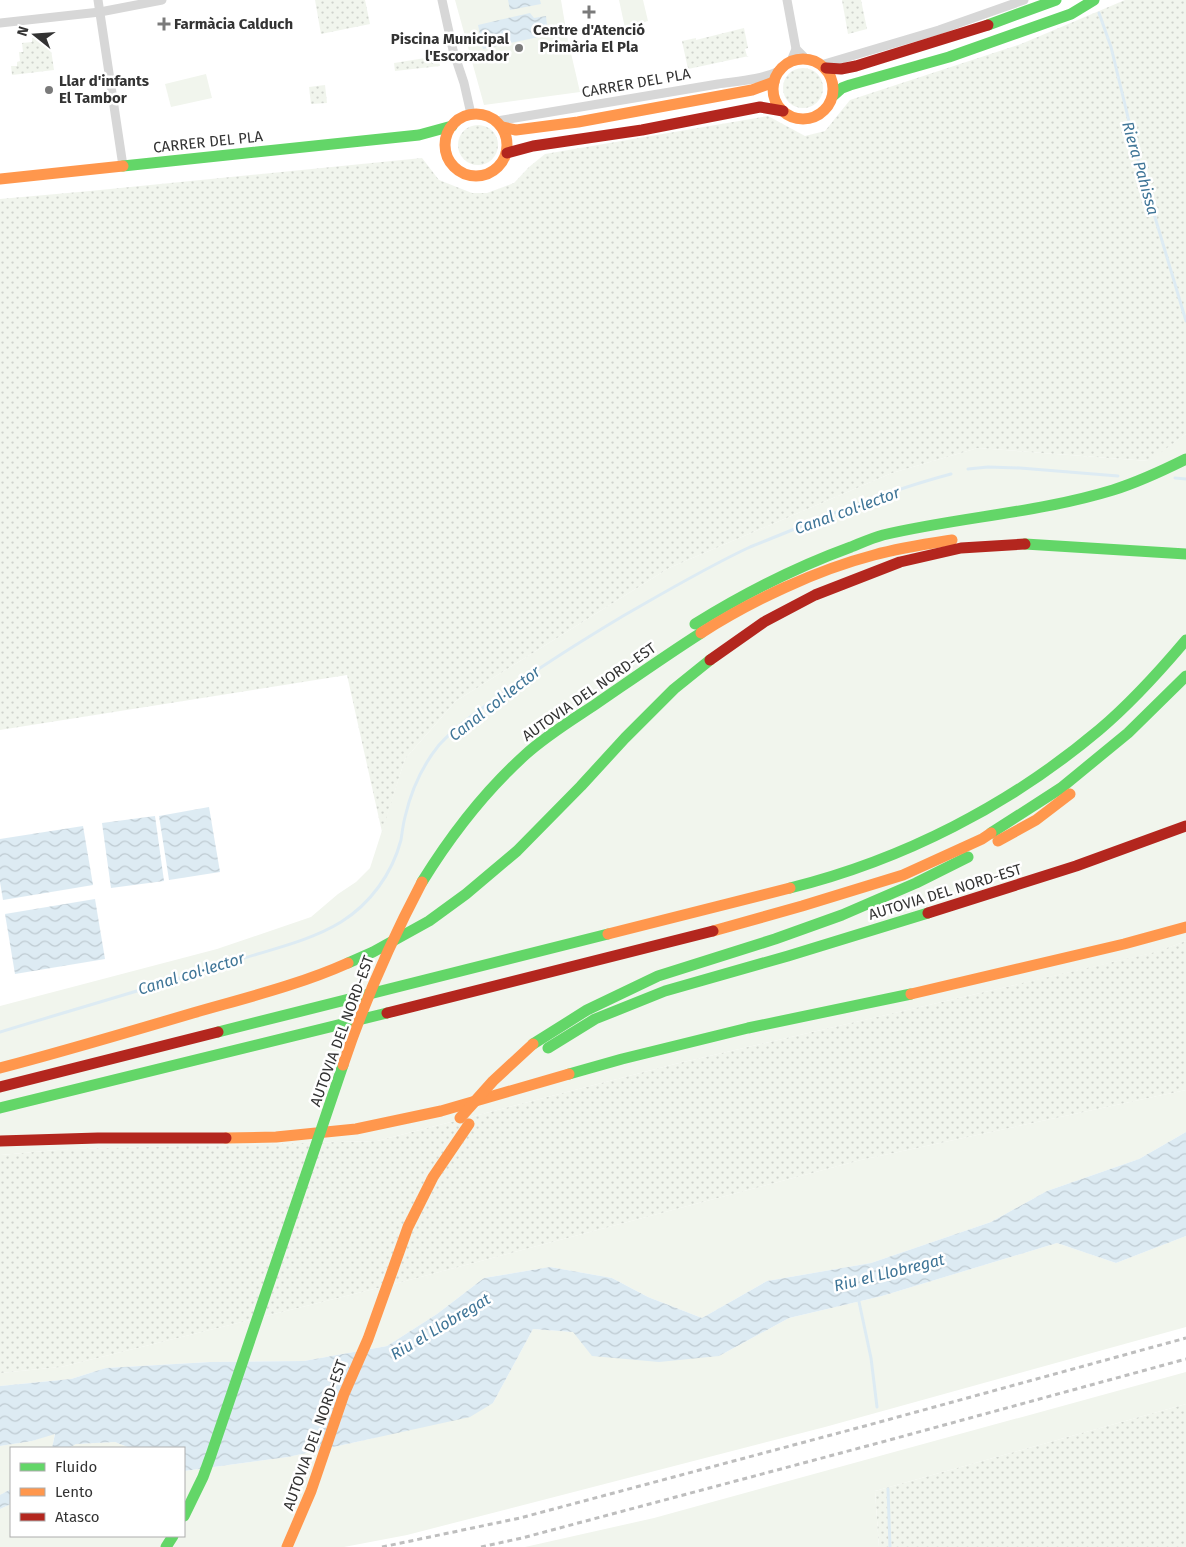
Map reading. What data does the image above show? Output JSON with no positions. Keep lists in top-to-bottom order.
{
  "streets": {
    "main road": ["CARRER DEL PLA", "AUTOVIA DEL NORD-EST"]
  },
  "water": ["Riera Pahissa", "Canal col·lector", "Riu el Llobregat"],
  "places": {
    "health": ["Centre d'Atenció Primària El Pla", "Farmàcia Calduch"],
    "other": ["Piscina Municipal l'Escorxador", "Llar d'infants El Tambor"]
  },
  "legend": ["Fluido", "Lento", "Atasco"],
  "north": "left"
}
